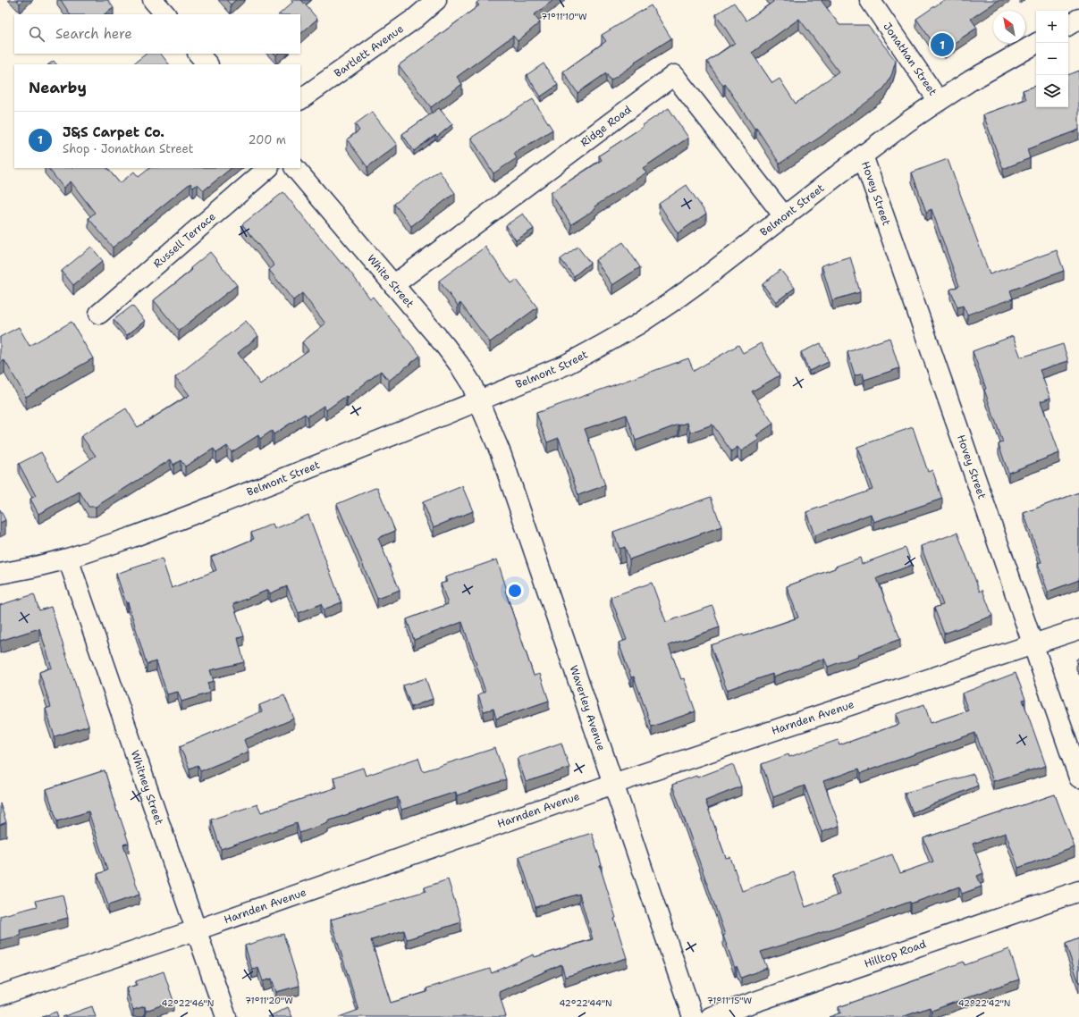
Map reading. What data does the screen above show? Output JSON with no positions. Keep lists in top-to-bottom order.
{
  "streets": {
    "street": [
      "Bartlett Avenue",
      "Jonathan Street",
      "Ridge Road",
      "Hovey Street",
      "Belmont Street",
      "Russell Terrace",
      "White Street",
      "Waverley Avenue",
      "Harnden Avenue",
      "Whitney Street",
      "Hilltop Road"
    ]
  },
  "crossings": [
    ["Jonathan Street", "Belmont Street"],
    ["Ridge Road", "Belmont Street"],
    ["Ridge Road", "White Street"],
    ["Hovey Street", "Belmont Street"],
    ["Hovey Street", "Harnden Avenue"],
    ["Belmont Street", "White Street"],
    ["Belmont Street", "Waverley Avenue"],
    ["Belmont Street", "Whitney Street"],
    ["White Street", "Waverley Avenue"],
    ["Waverley Avenue", "Harnden Avenue"],
    ["Harnden Avenue", "Whitney Street"]
  ],
  "north": "top left",
  "page": {
    "map_buttons": ["+", "−"],
    "search": "Search here",
    "pins": "1",
    "heading": "Nearby",
    "list": [
      {
        "mark": "1",
        "name": "J&S Carpet Co.",
        "note": "Shop · Jonathan Street",
        "value": "200 m"
      }
    ]
  },
  "coordinates": [
    "71°11'10\"W",
    "71°11'20\"W",
    "71°11'15\"W",
    "42°22'46\"N",
    "42°22'44\"N",
    "42°22'42\"N"
  ]
}
